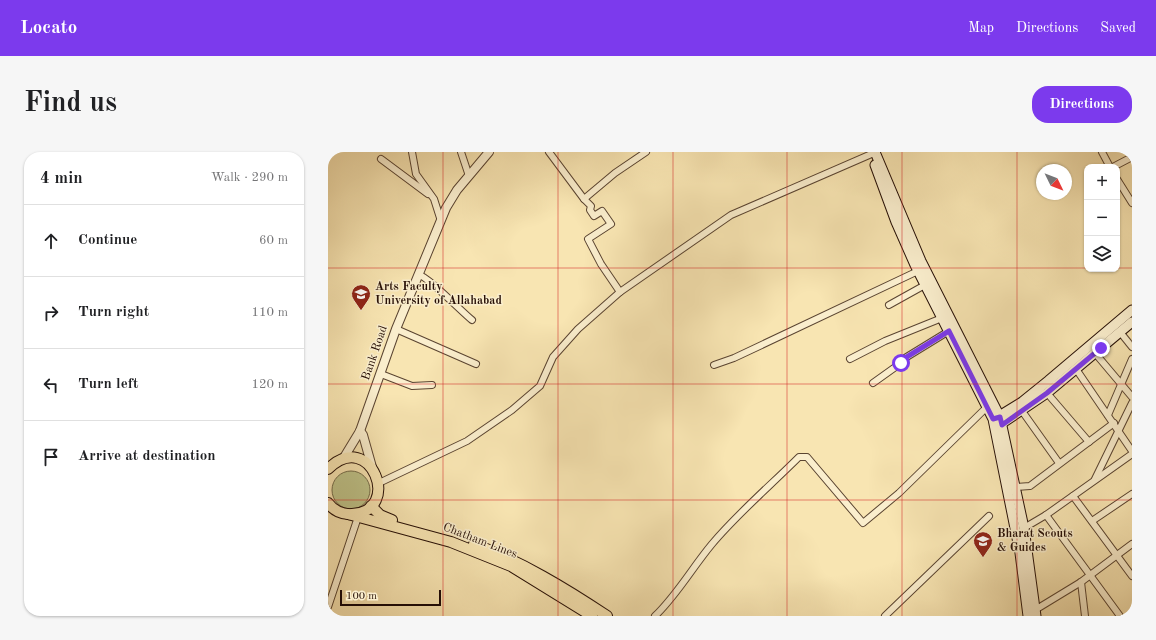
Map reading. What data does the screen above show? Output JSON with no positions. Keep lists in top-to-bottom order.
{
  "streets": {
    "highway": ["Chatham Lines"],
    "street": ["Bank Road"]
  },
  "places": {
    "school or university": ["Arts Faculty University of Allahabad", "Bharat Scouts & Guides"]
  },
  "scale_bar": "100 m",
  "north": "bottom right",
  "page": {
    "header": "Locato",
    "nav": ["Map", "Directions", "Saved"],
    "buttons": "Directions",
    "title": "Find us",
    "heading": ["4 min", "Walk · 290 m"],
    "map_buttons": ["+", "−"],
    "list": [
      ["Continue", "60 m"],
      ["Turn right", "110 m"],
      ["Turn left", "120 m"],
      "Arrive at destination"
    ],
    "scale": "100 m"
  }
}
